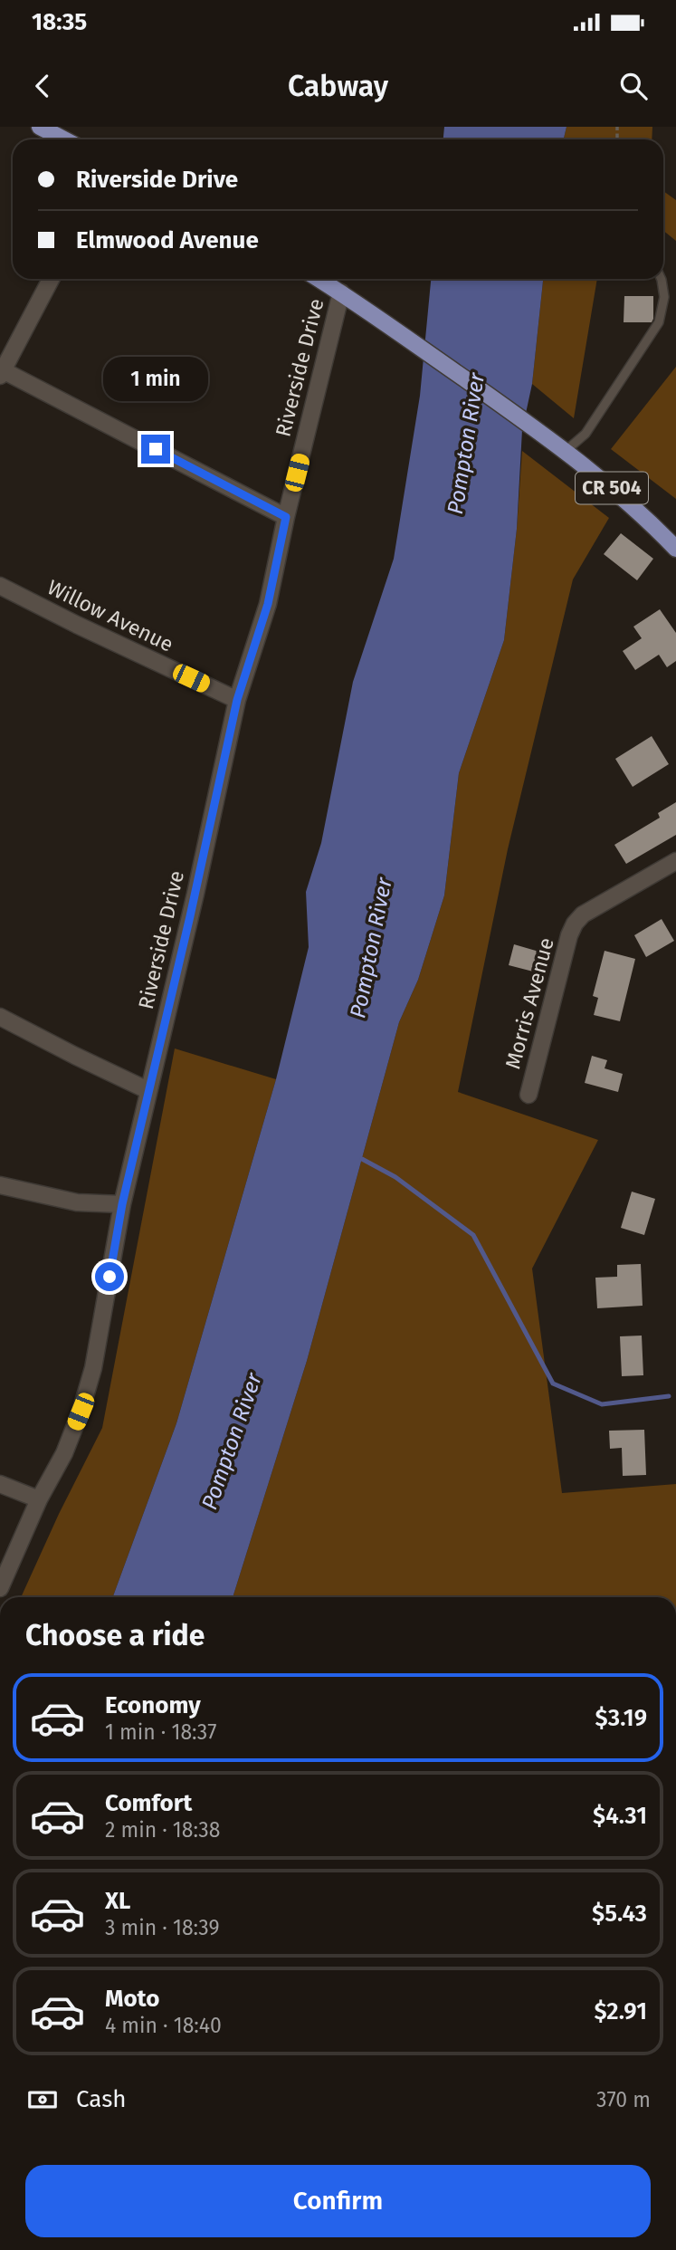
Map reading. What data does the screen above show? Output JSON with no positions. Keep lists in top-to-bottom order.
{
  "streets": {
    "main road": ["CR 504"],
    "street": ["Riverside Drive", "Willow Avenue", "Morris Avenue"]
  },
  "crossings": [
    ["Riverside Drive", "CR 504"],
    ["Riverside Drive", "Willow Avenue"]
  ],
  "water": ["Pompton River"],
  "page": {
    "status": "18:35",
    "header": "Cabway",
    "banner": ["Riverside Drive", "Elmwood Avenue"],
    "bubble": "1 min",
    "heading": "Choose a ride",
    "list": [
      {
        "name": "Economy",
        "note": "1 min · 18:37",
        "value": "$3.19"
      },
      {
        "name": "Comfort",
        "note": "2 min · 18:38",
        "value": "$4.31"
      },
      {
        "name": "XL",
        "note": "3 min · 18:39",
        "value": "$5.43"
      },
      {
        "name": "Moto",
        "note": "4 min · 18:40",
        "value": "$2.91"
      }
    ],
    "pay": ["Cash", "370 m"],
    "buttons": "Confirm"
  }
}
